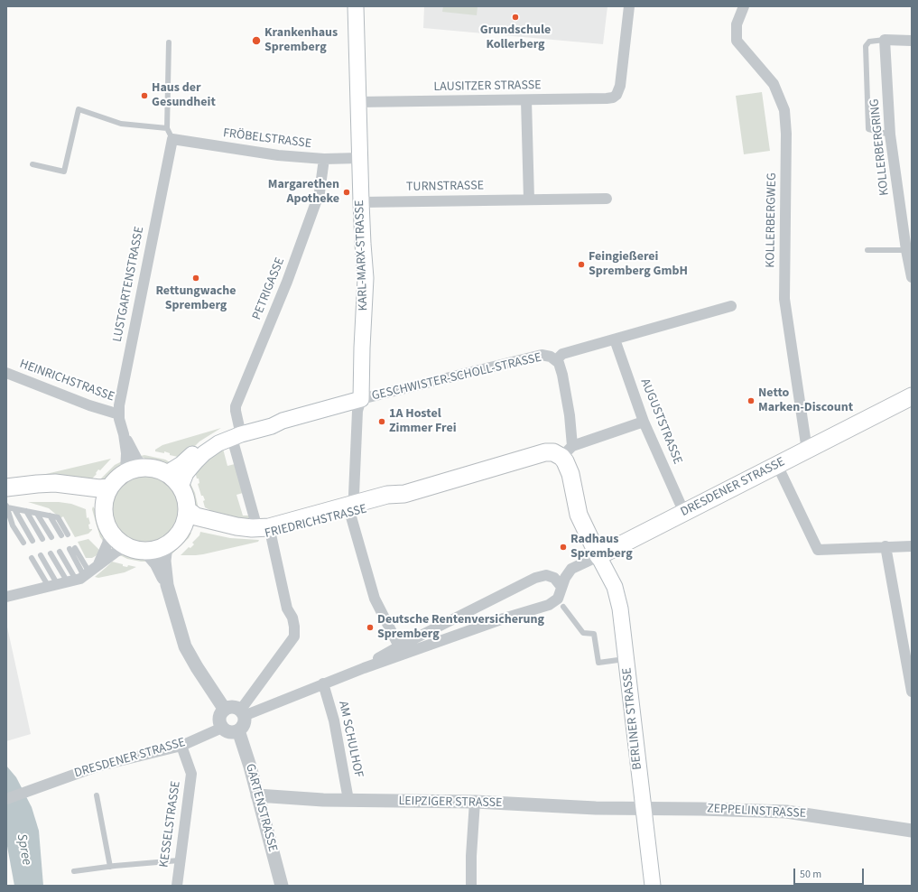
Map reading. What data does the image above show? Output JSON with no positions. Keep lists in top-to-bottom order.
{
  "streets": {
    "main road": [
      "KARL-MARX-STRASSE",
      "GESCHWISTER-SCHOLL-STRASSE",
      "DRESDENER STRASSE",
      "FRIEDRICHSTRASSE",
      "BERLINER STRASSE"
    ],
    "street": [
      "LAUSITZER STRASSE",
      "FRÖBELSTRASSE",
      "KOLLERBERGRING",
      "TURNSTRASSE",
      "KOLLERBERGWEG",
      "LUSTGARTENSTRASSE",
      "PETRIGASSE",
      "HEINRICHSTRASSE",
      "AUGUSTSTRASSE",
      "AM SCHULHOF",
      "LEIPZIGER STRASSE",
      "GARTENSTRASSE",
      "ZEPPELINSTRASSE",
      "KESSELSTRASSE"
    ]
  },
  "crossings": [
    ["LAUSITZER STRASSE", "KARL-MARX-STRASSE"],
    ["FRÖBELSTRASSE", "KARL-MARX-STRASSE"],
    ["FRÖBELSTRASSE", "LUSTGARTENSTRASSE"],
    ["FRÖBELSTRASSE", "PETRIGASSE"],
    ["TURNSTRASSE", "KARL-MARX-STRASSE"],
    ["KOLLERBERGWEG", "DRESDENER STRASSE"],
    ["KARL-MARX-STRASSE", "GESCHWISTER-SCHOLL-STRASSE"],
    ["KARL-MARX-STRASSE", "DRESDENER STRASSE"],
    ["KARL-MARX-STRASSE", "FRIEDRICHSTRASSE"],
    ["LUSTGARTENSTRASSE", "GESCHWISTER-SCHOLL-STRASSE"],
    ["LUSTGARTENSTRASSE", "HEINRICHSTRASSE"],
    ["LUSTGARTENSTRASSE", "FRIEDRICHSTRASSE"],
    ["PETRIGASSE", "GESCHWISTER-SCHOLL-STRASSE"],
    ["PETRIGASSE", "DRESDENER STRASSE"],
    ["PETRIGASSE", "FRIEDRICHSTRASSE"],
    ["PETRIGASSE", "GARTENSTRASSE"],
    ["GESCHWISTER-SCHOLL-STRASSE", "AUGUSTSTRASSE"],
    ["GESCHWISTER-SCHOLL-STRASSE", "FRIEDRICHSTRASSE"],
    ["AUGUSTSTRASSE", "DRESDENER STRASSE"],
    ["DRESDENER STRASSE", "BERLINER STRASSE"],
    ["DRESDENER STRASSE", "AM SCHULHOF"],
    ["DRESDENER STRASSE", "GARTENSTRASSE"],
    ["DRESDENER STRASSE", "KESSELSTRASSE"],
    ["BERLINER STRASSE", "LEIPZIGER STRASSE"],
    ["BERLINER STRASSE", "ZEPPELINSTRASSE"],
    ["AM SCHULHOF", "LEIPZIGER STRASSE"],
    ["LEIPZIGER STRASSE", "GARTENSTRASSE"],
    ["LEIPZIGER STRASSE", "ZEPPELINSTRASSE"]
  ],
  "water": ["Spree"],
  "places": [
    "Grundschule Kollerberg",
    "Krankenhaus Spremberg",
    "Haus der Gesundheit",
    "Margarethen Apotheke",
    "Feingießerei Spremberg GmbH",
    "Rettungwache Spremberg",
    "Netto Marken-Discount",
    "1A Hostel Zimmer Frei",
    "Radhaus Spremberg",
    "Deutsche Rentenversicherung Spremberg"
  ],
  "scale_bar": "50 m"
}
